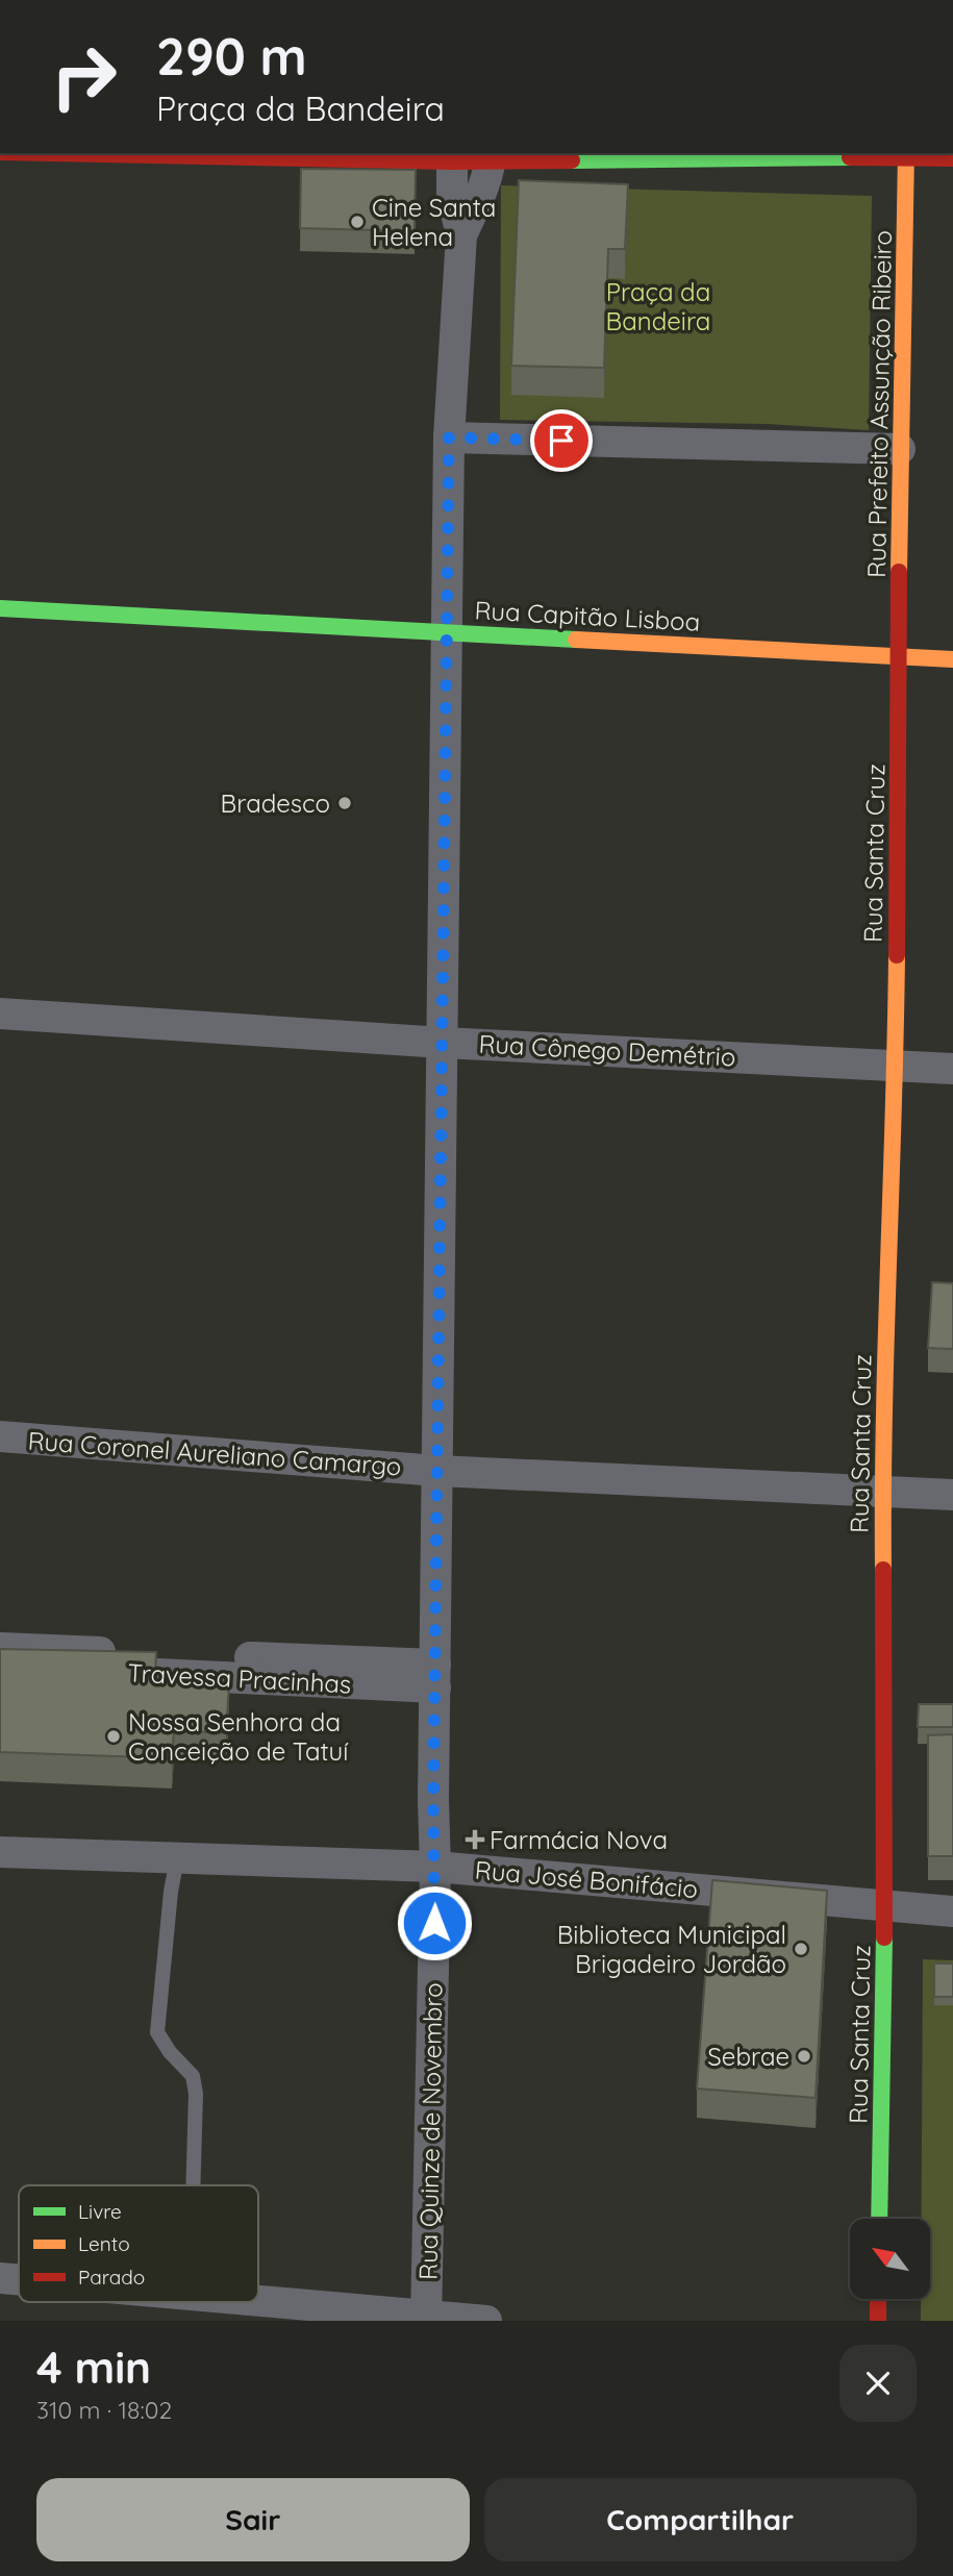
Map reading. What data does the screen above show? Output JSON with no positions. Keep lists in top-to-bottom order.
{
  "streets": {
    "main road": ["Rua Prefeito Assunção Ribeiro", "Rua Capitão Lisboa", "Rua Santa Cruz"],
    "street": [
      "Rua Cônego Demétrio",
      "Rua Coronel Aureliano Camargo",
      "Travessa Pracinhas",
      "Rua José Bonifácio",
      "Rua Quinze de Novembro"
    ]
  },
  "crossings": [
    ["Rua Prefeito Assunção Ribeiro", "Rua Capitão Lisboa"],
    ["Rua Prefeito Assunção Ribeiro", "Rua Santa Cruz"],
    ["Rua Capitão Lisboa", "Rua Santa Cruz"],
    ["Rua Capitão Lisboa", "Rua Quinze de Novembro"],
    ["Rua Santa Cruz", "Rua Cônego Demétrio"],
    ["Rua Santa Cruz", "Rua Coronel Aureliano Camargo"],
    ["Rua Santa Cruz", "Rua José Bonifácio"],
    ["Rua Cônego Demétrio", "Rua Quinze de Novembro"],
    ["Rua Coronel Aureliano Camargo", "Rua Quinze de Novembro"],
    ["Travessa Pracinhas", "Rua Quinze de Novembro"],
    ["Rua José Bonifácio", "Rua Quinze de Novembro"]
  ],
  "parks": ["Praça da Bandeira"],
  "places": {
    "other": [
      "Cine Santa Helena",
      "Bradesco",
      "Nossa Senhora da Conceição de Tatuí",
      "Biblioteca Municipal Brigadeiro Jordão",
      "Sebrae"
    ],
    "health": ["Farmácia Nova"]
  },
  "legend": ["Livre", "Lento", "Parado"],
  "north": "top left",
  "page": {
    "turn": ["290 m", "Praça da Bandeira"],
    "heading": ["4 min", "310 m · 18:02"],
    "buttons": ["Sair", "Compartilhar"]
  }
}
